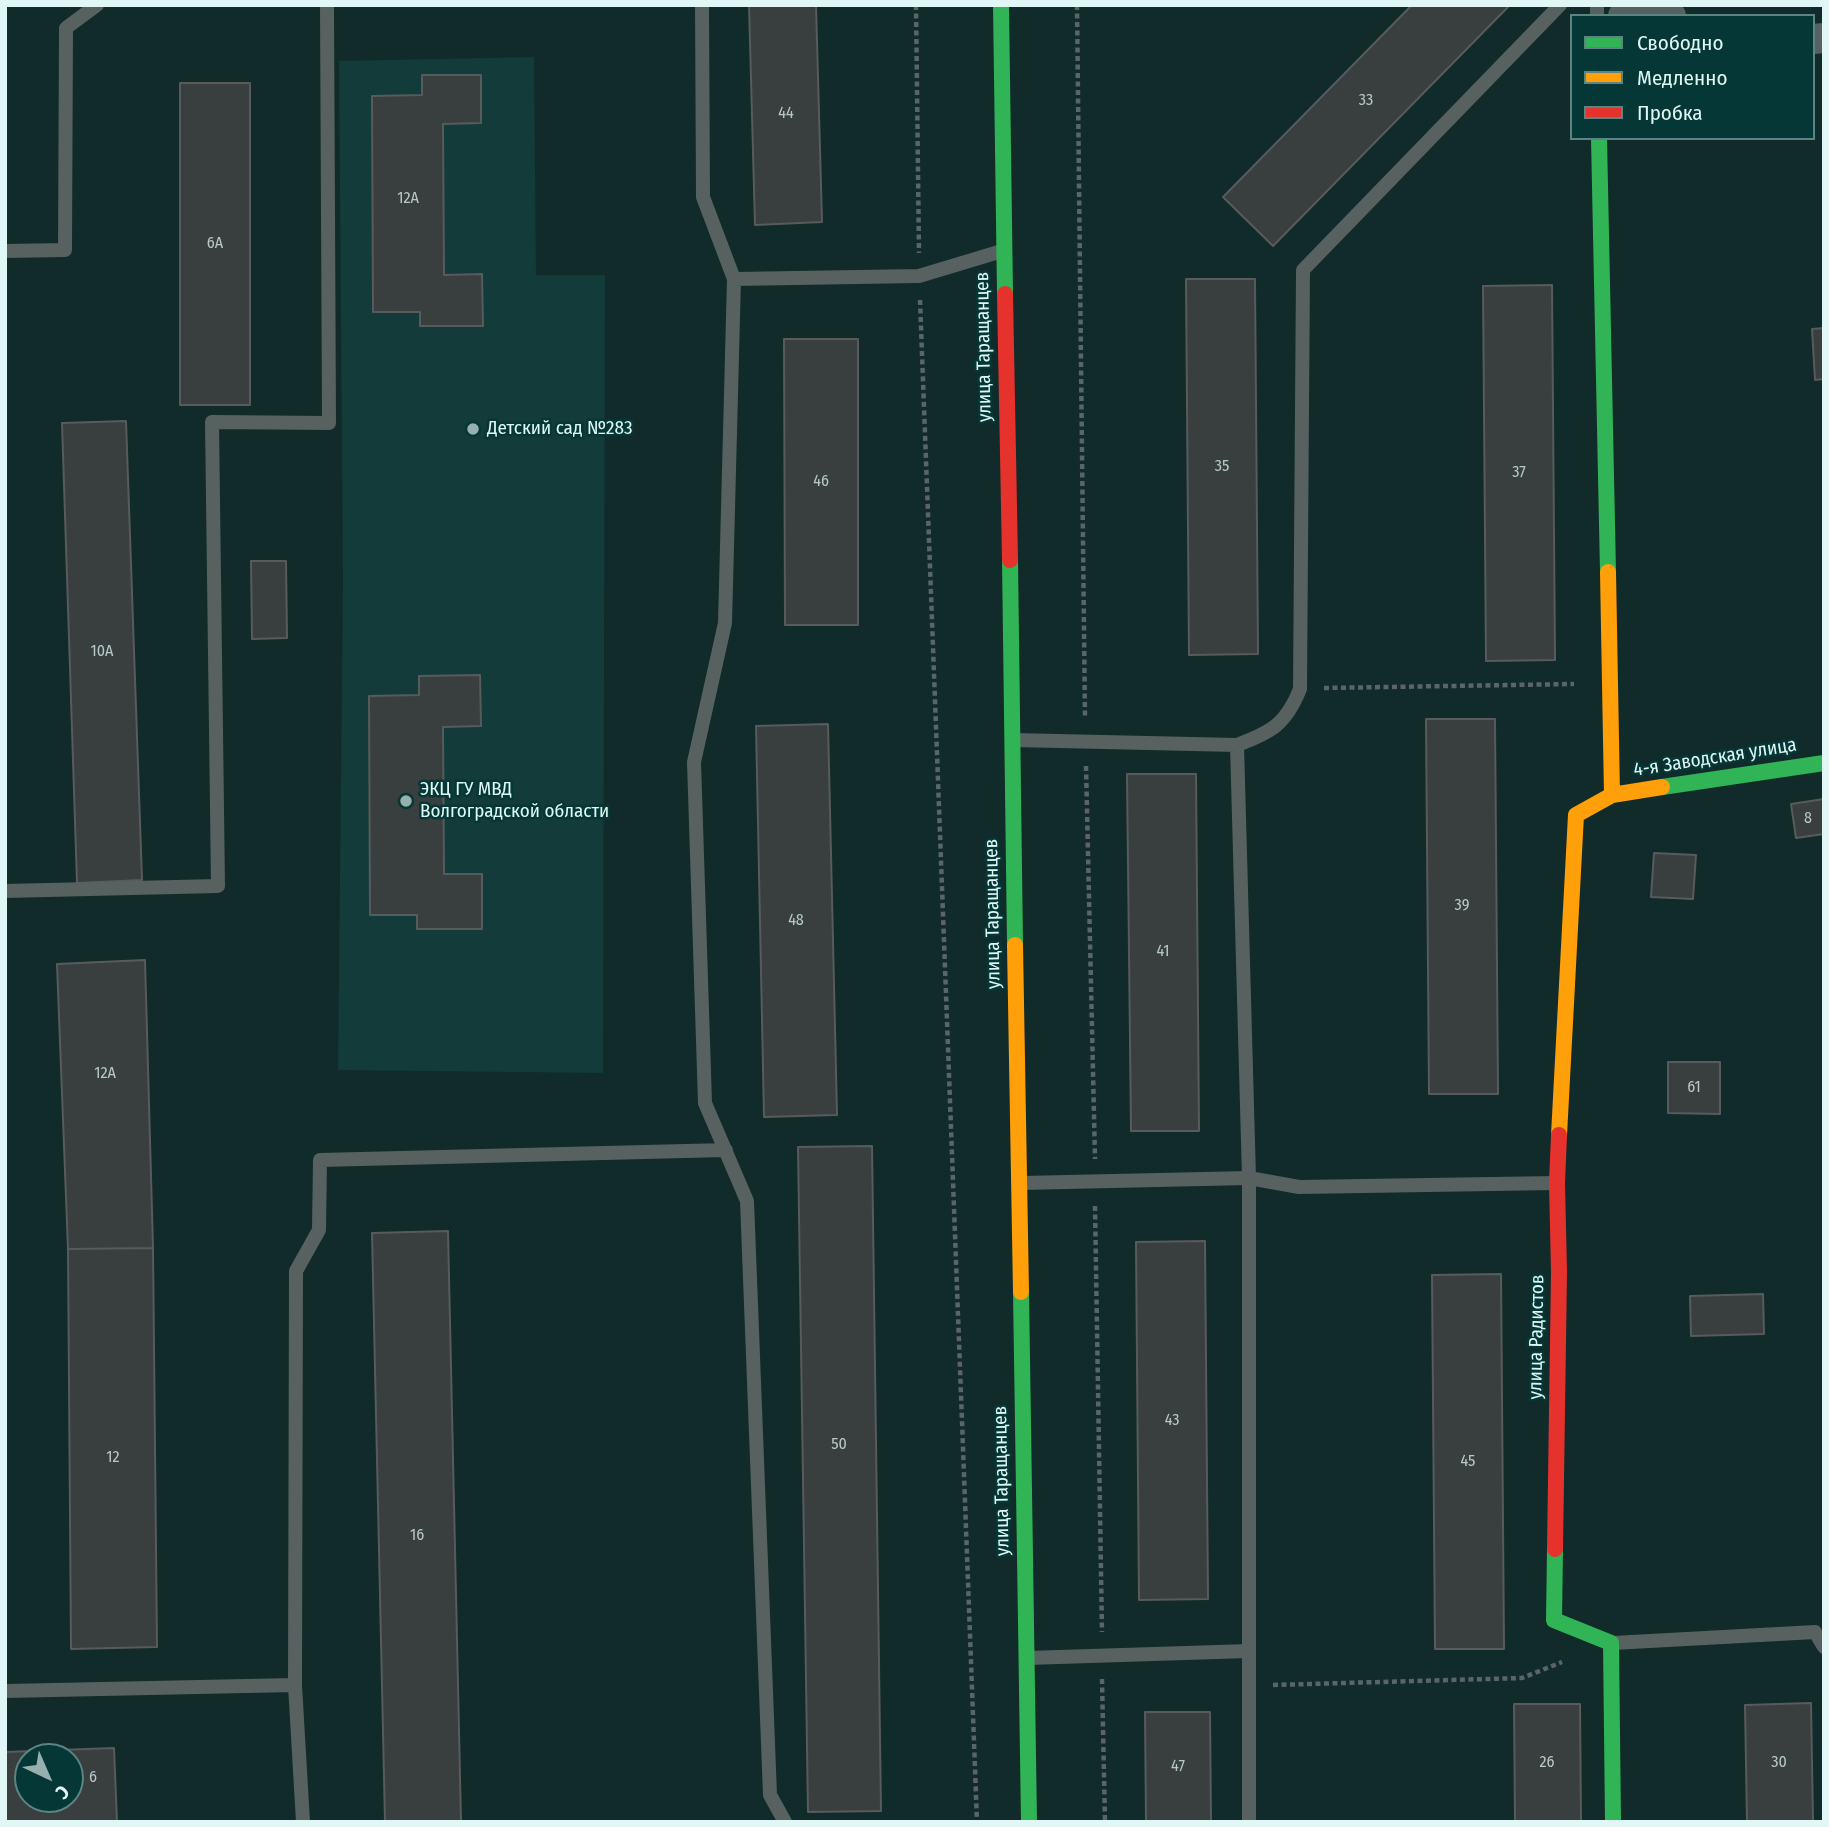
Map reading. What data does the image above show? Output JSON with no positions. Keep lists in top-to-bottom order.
{
  "streets": {
    "street": ["улица Таращанцев", "4-я Заводская улица", "улица Радистов"]
  },
  "crossings": [
    ["4-я Заводская улица", "улица Радистов"]
  ],
  "places": ["Детский сад №283", "ЭКЦ ГУ МВД Волгоградской области"],
  "house_numbers": [
    "33",
    "44",
    "12А",
    "6А",
    "35",
    "37",
    "46",
    "10А",
    "8",
    "39",
    "48",
    "41",
    "12А",
    "61",
    "43",
    "50",
    "12",
    "45",
    "16",
    "26",
    "30",
    "47",
    "6"
  ],
  "legend": ["Свободно", "Медленно", "Пробка"],
  "north": "bottom right"
}
